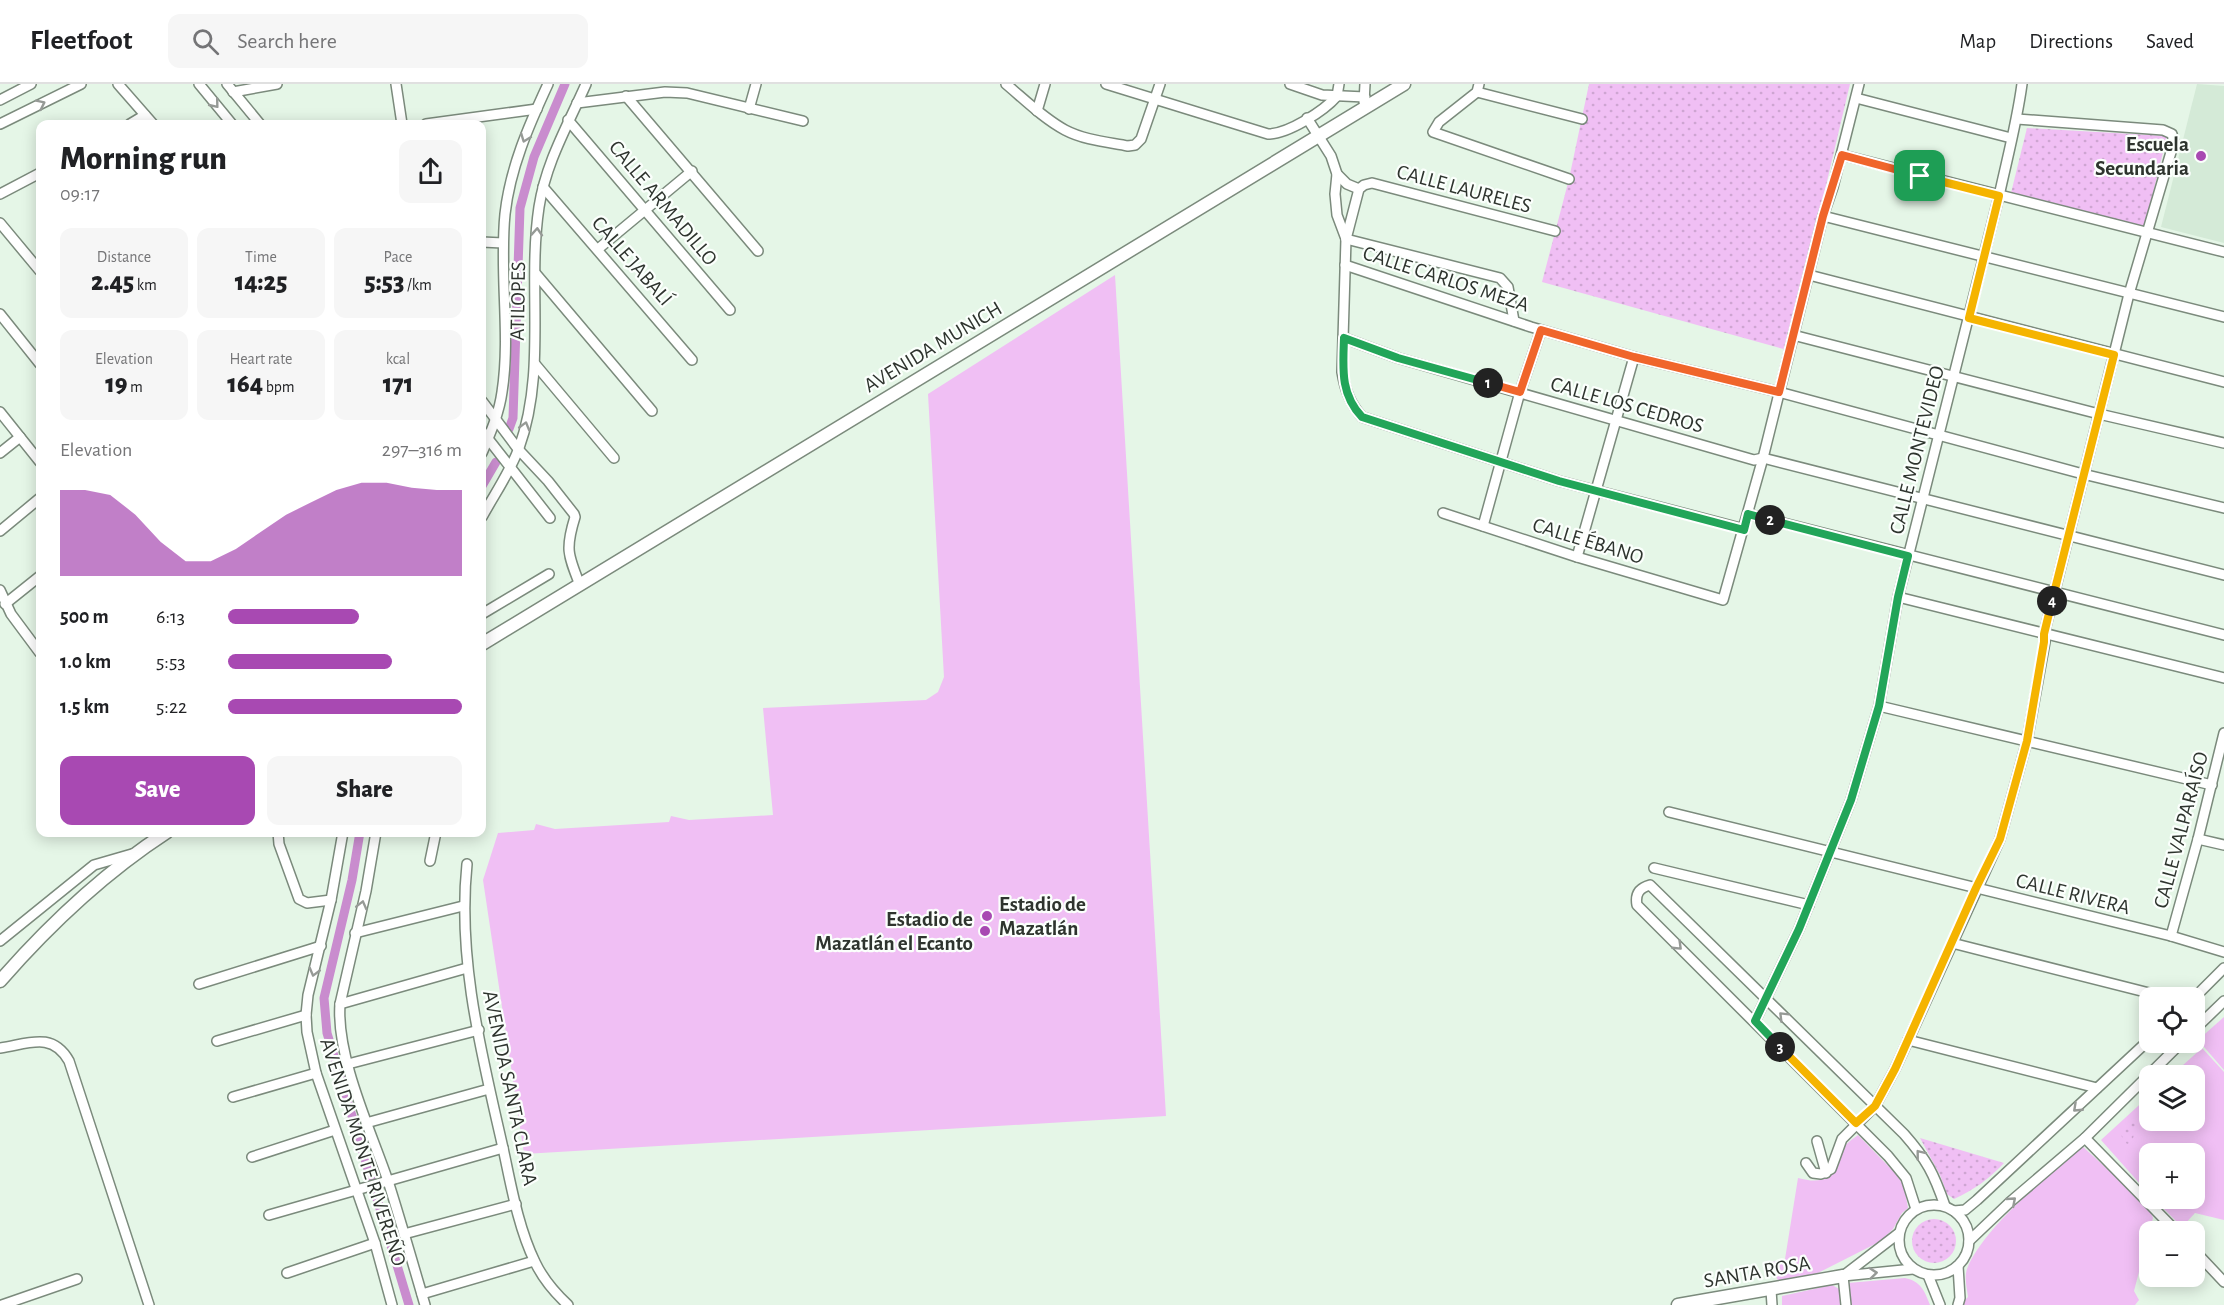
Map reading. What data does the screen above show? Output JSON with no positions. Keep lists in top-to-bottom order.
{
  "streets": {
    "main road": ["AVENIDA MUNICH", "SANTA ROSA"],
    "street": [
      "CALLE LAURELES",
      "CALLE ARMADILLO",
      "CALLE JABALÍ",
      "CALLE CARLOS MEZA",
      "ATILOPES",
      "CALLE LOS CEDROS",
      "CALLE MONTEVIDEO",
      "CALLE ÉBANO",
      "CALLE VALPARAÍSO",
      "CALLE RIVERA",
      "AVENIDA SANTA CLARA",
      "AVENIDA MONTE RIVEREÑO"
    ]
  },
  "crossings": [
    ["CALLE ARMADILLO", "ATILOPES"],
    ["CALLE JABALÍ", "ATILOPES"],
    ["CALLE CARLOS MEZA", "CALLE MONTEVIDEO"],
    ["CALLE LOS CEDROS", "CALLE MONTEVIDEO"],
    ["CALLE MONTEVIDEO", "CALLE RIVERA"],
    ["CALLE VALPARAÍSO", "CALLE RIVERA"]
  ],
  "places": ["Escuela Secundaria", "Estadio de Mazatlán", "Estadio de Mazatlán el Ecanto"],
  "page": {
    "header": "Fleetfoot",
    "search": "Search here",
    "nav": ["Map", "Directions", "Saved"],
    "heading": ["Morning run", "09:17"],
    "stats": [
      ["Distance", "2.45 km"],
      ["Time", "14:25"],
      ["Pace", "5:53 /km"],
      ["Elevation", "19 m"],
      ["Heart rate", "164 bpm"],
      ["kcal", "171"]
    ],
    "pins": [
      "1",
      "2",
      "4",
      "3"
    ],
    "chart": ["Elevation", "297–316 m"],
    "list": [
      {
        "name": "500 m",
        "note": "6:13"
      },
      {
        "name": "1.0 km",
        "note": "5:53"
      },
      {
        "name": "1.5 km",
        "note": "5:22"
      }
    ],
    "buttons": ["Save", "Share"],
    "map_buttons": ["+", "−"]
  }
}
